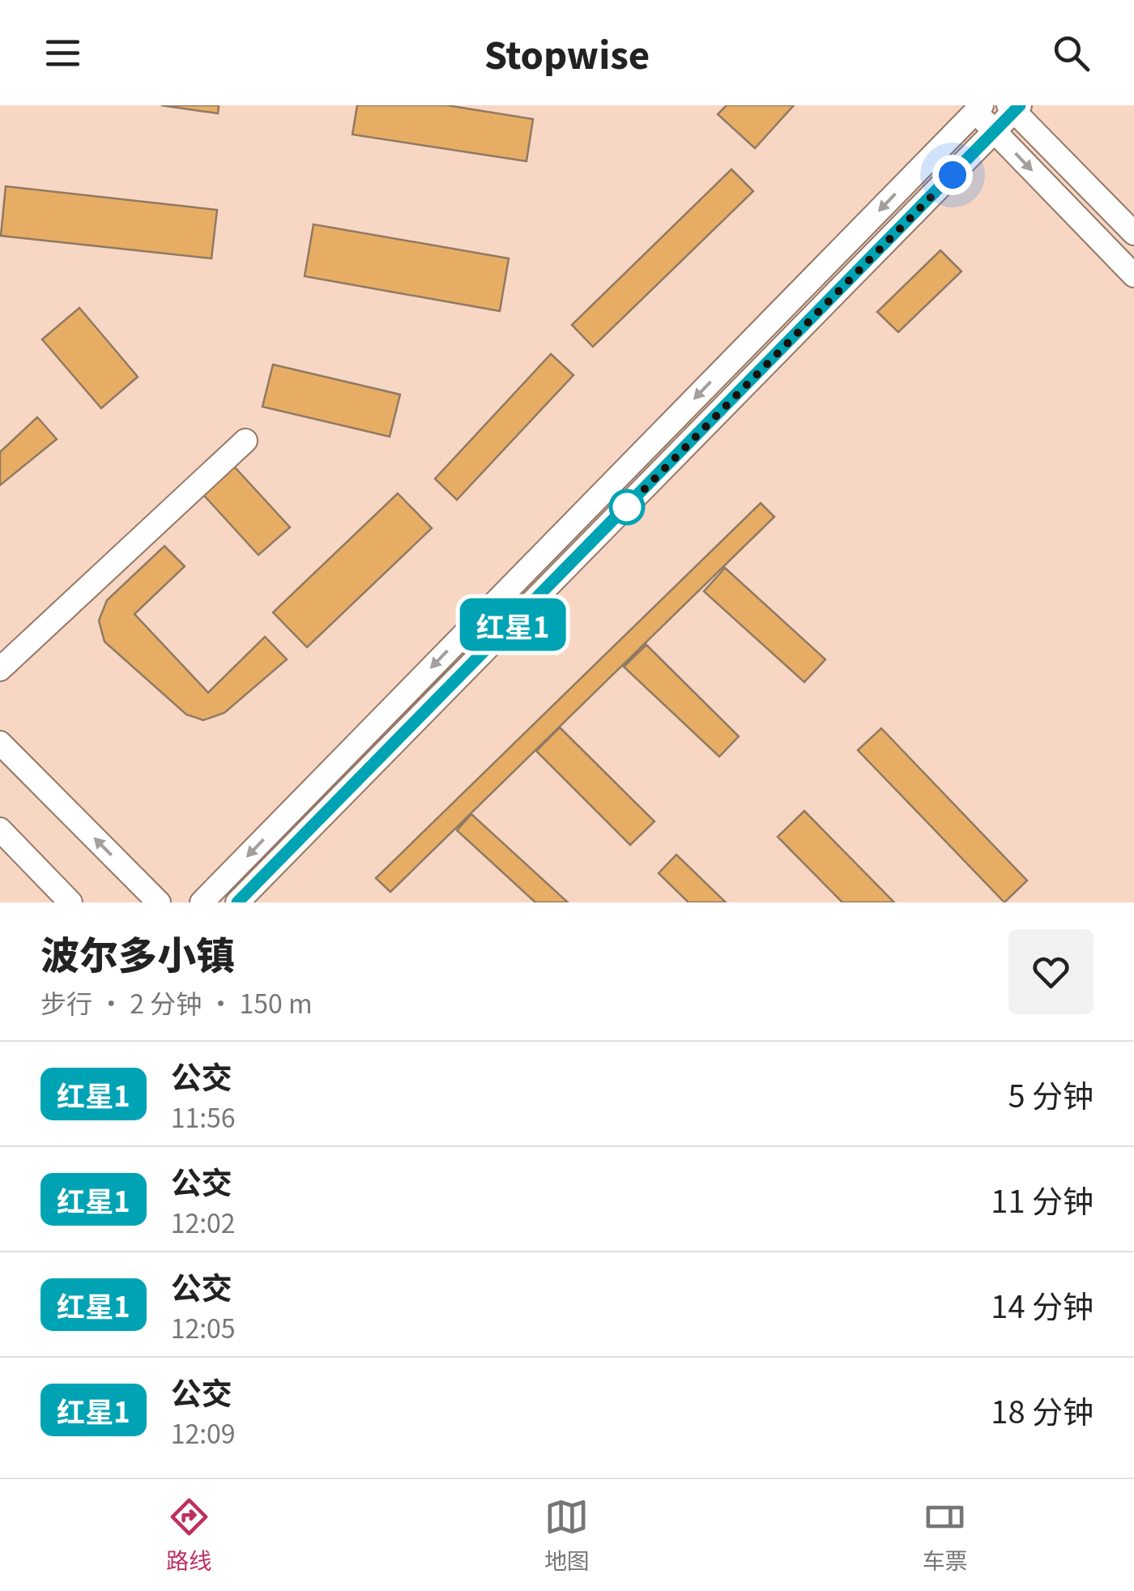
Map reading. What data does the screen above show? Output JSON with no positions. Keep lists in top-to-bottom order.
{
  "lines": ["bus line 红星1"],
  "page": {
    "header": "Stopwise",
    "on_map": "红星1",
    "heading": ["波尔多小镇", "步行 · 2 分钟 · 150 m"],
    "list": [
      {
        "mark": "红星1",
        "name": "公交",
        "note": "11:56",
        "value": "5 分钟"
      },
      {
        "mark": "红星1",
        "name": "公交",
        "note": "12:02",
        "value": "11 分钟"
      },
      {
        "mark": "红星1",
        "name": "公交",
        "note": "12:05",
        "value": "14 分钟"
      },
      {
        "mark": "红星1",
        "name": "公交",
        "note": "12:09",
        "value": "18 分钟"
      }
    ],
    "tabs": ["路线", "地图", "车票"]
  }
}
